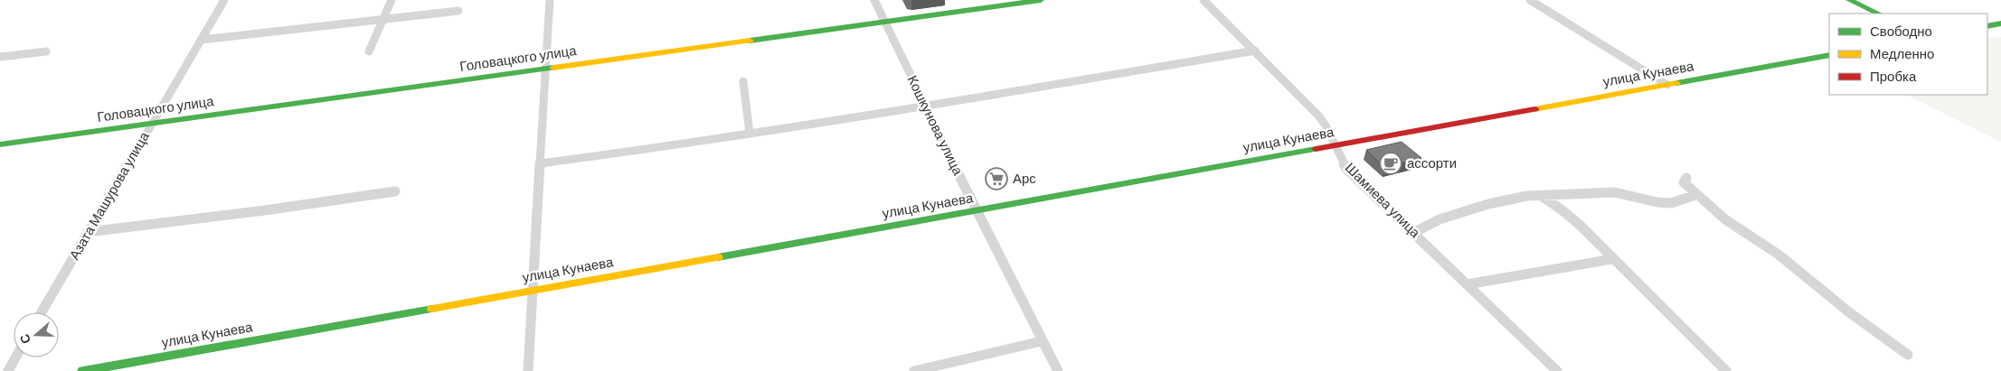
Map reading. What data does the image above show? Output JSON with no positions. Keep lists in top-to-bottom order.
{
  "streets": {
    "main road": ["Головацкого улица", "улица Кунаева"],
    "street": ["Кошкунова улица", "Азата Машурова улица", "Шамиева улица"]
  },
  "crossings": [
    ["Головацкого улица", "Кошкунова улица"],
    ["Головацкого улица", "Азата Машурова улица"],
    ["улица Кунаева", "Кошкунова улица"],
    ["улица Кунаева", "Шамиева улица"]
  ],
  "places": {
    "cafe": ["ассорти"],
    "supermarket": ["Арс"]
  },
  "legend": ["Свободно", "Медленно", "Пробка"],
  "north": "left"
}
